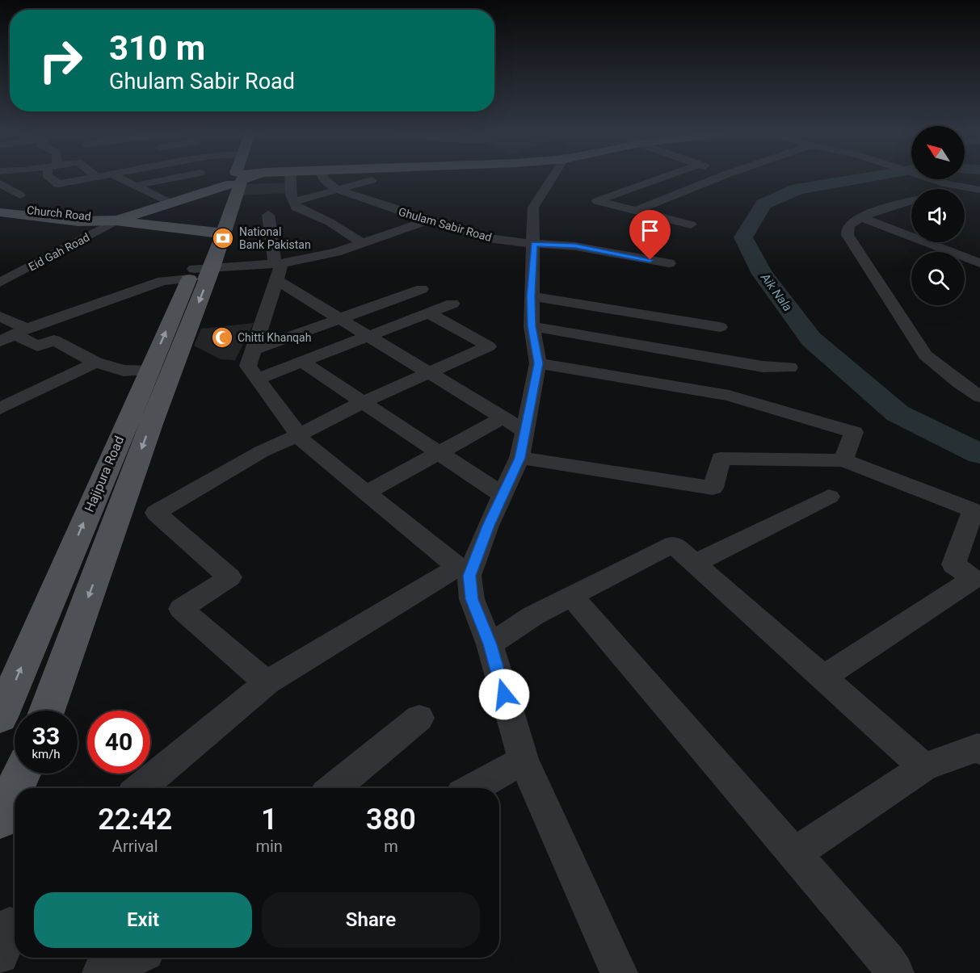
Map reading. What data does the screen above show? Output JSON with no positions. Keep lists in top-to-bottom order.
{
  "streets": {
    "main road": ["Church Road", "Hajipura Road"],
    "street": ["Ghulam Sabir Road", "Eid Gah Road"]
  },
  "crossings": [
    ["Church Road", "Eid Gah Road"],
    ["Church Road", "Hajipura Road"]
  ],
  "water": ["Aik Nala"],
  "places": {
    "bank": ["National Bank Pakistan"],
    "mosque": ["Chitti Khanqah"]
  },
  "north": "top left",
  "page": {
    "turn": ["310 m", "Ghulam Sabir Road"],
    "speed": "33 km/h",
    "limit": "40",
    "eta": [
      "22:42",
      "Arrival",
      "1",
      "min",
      "380",
      "m"
    ],
    "buttons": ["Exit", "Share"]
  }
}
